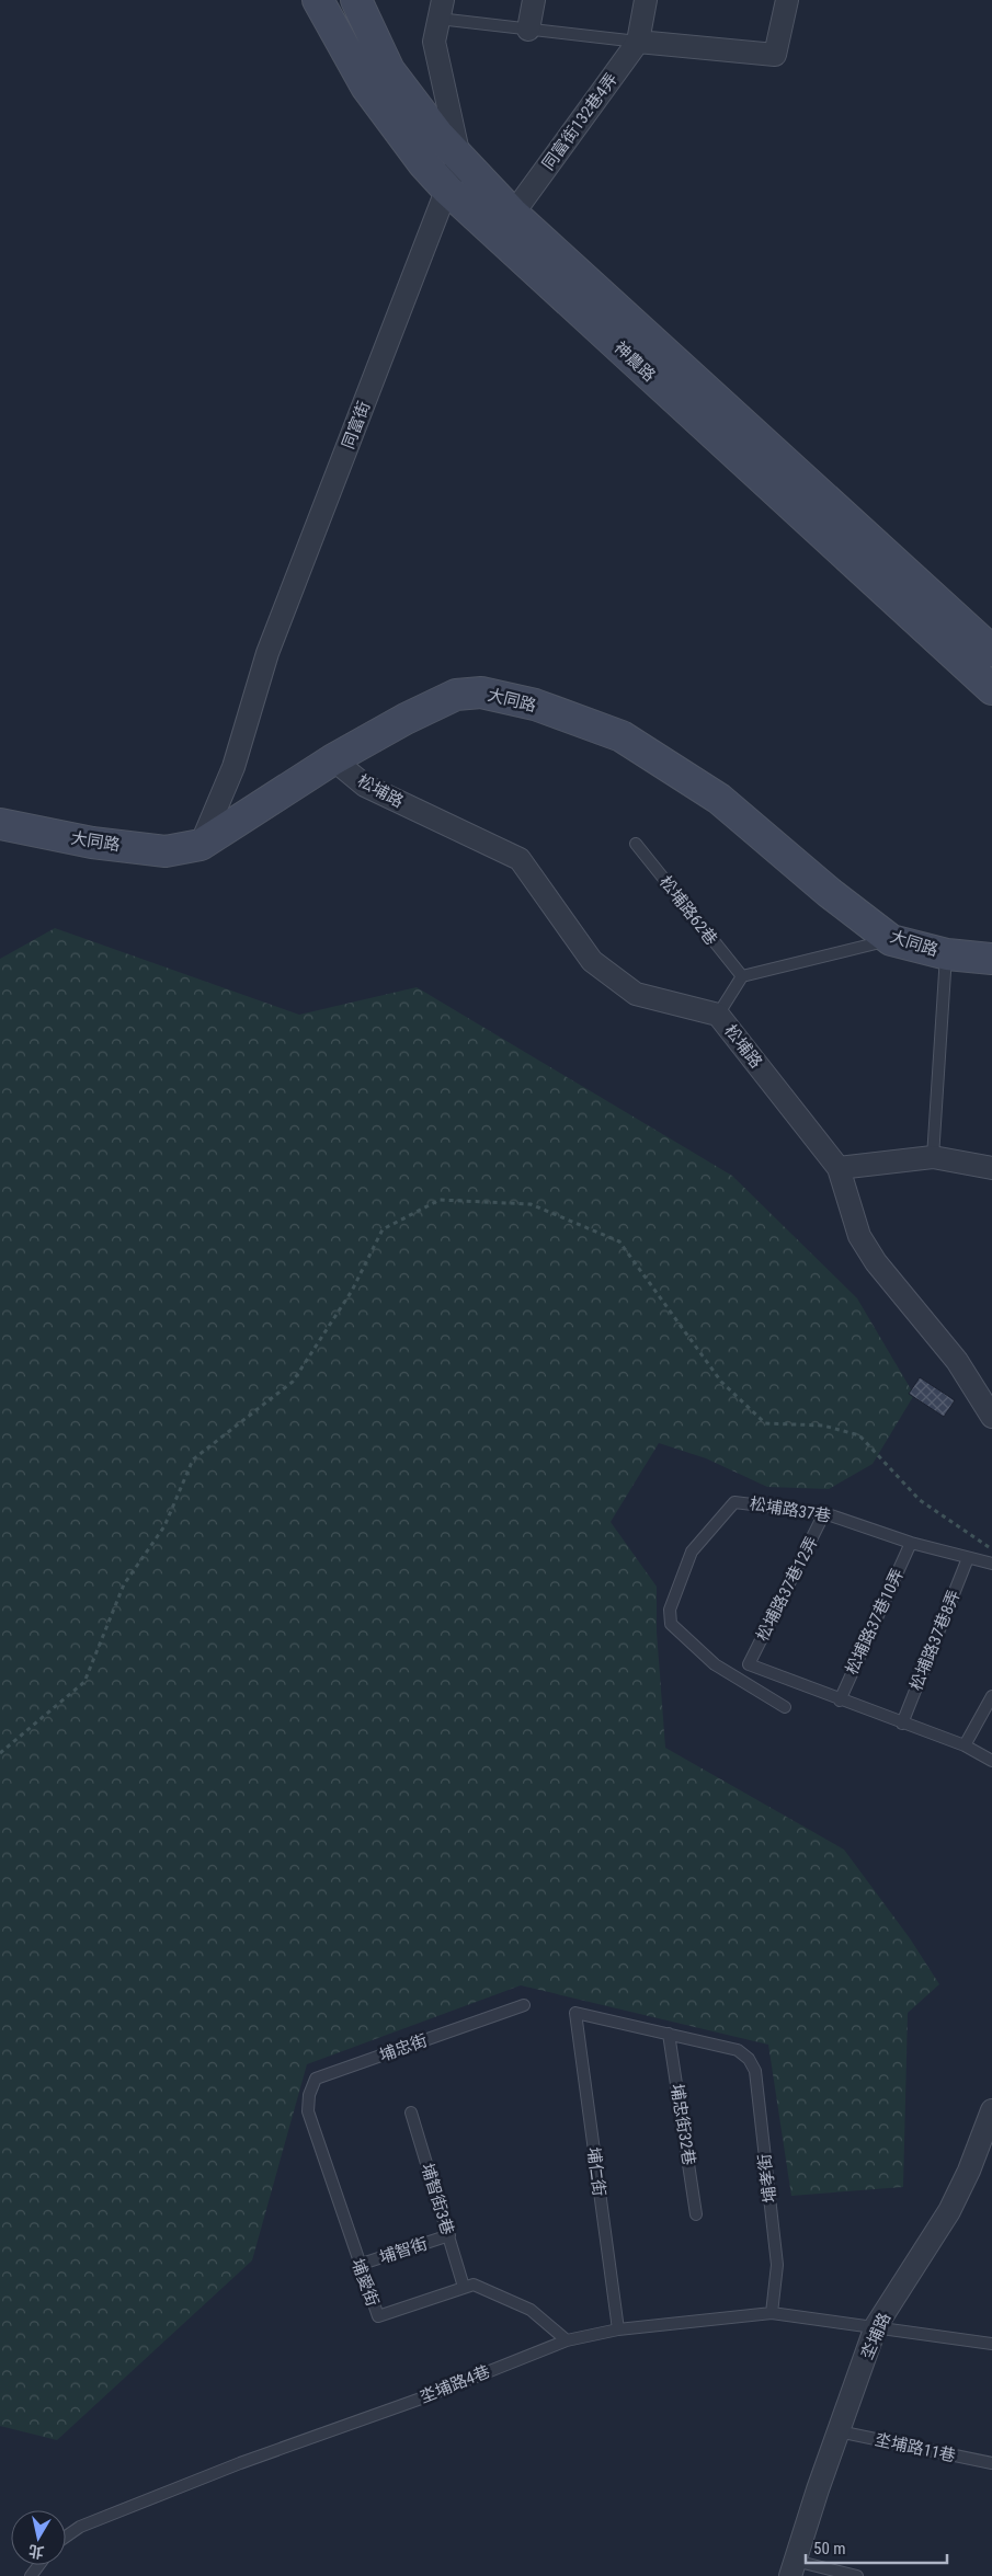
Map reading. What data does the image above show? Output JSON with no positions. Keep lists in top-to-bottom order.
{
  "streets": {
    "street": [
      "同富街132巷4弄",
      "神農路",
      "同富街",
      "大同路",
      "松埔路",
      "坔埔路"
    ],
    "lane": [
      "松埔路62巷",
      "松埔路37巷",
      "松埔路37巷12弄",
      "松埔路37巷10弄",
      "松埔路37巷8弄",
      "埔忠街",
      "埔忠街32巷",
      "埔仁街",
      "埔孝街",
      "埔智街3巷",
      "埔智街",
      "埔愛街",
      "坔埔路4巷",
      "坔埔路11巷"
    ]
  },
  "crossings": [
    ["同富街132巷4弄", "神農路"],
    ["神農路", "同富街"],
    ["同富街", "大同路"],
    ["大同路", "松埔路"],
    ["松埔路37巷", "松埔路37巷12弄"],
    ["松埔路37巷", "松埔路37巷10弄"],
    ["松埔路37巷", "松埔路37巷8弄"],
    ["松埔路37巷12弄", "松埔路37巷10弄"],
    ["埔忠街", "埔愛街"],
    ["埔忠街32巷", "埔仁街"],
    ["埔忠街32巷", "埔孝街"],
    ["埔仁街", "埔孝街"],
    ["埔仁街", "坔埔路4巷"],
    ["埔孝街", "坔埔路4巷"],
    ["埔智街3巷", "埔智街"],
    ["埔智街3巷", "埔愛街"],
    ["埔智街", "埔愛街"],
    ["埔愛街", "坔埔路4巷"],
    ["坔埔路", "坔埔路4巷"],
    ["坔埔路", "坔埔路11巷"]
  ],
  "scale_bar": "50 m",
  "north": "bottom"
}
